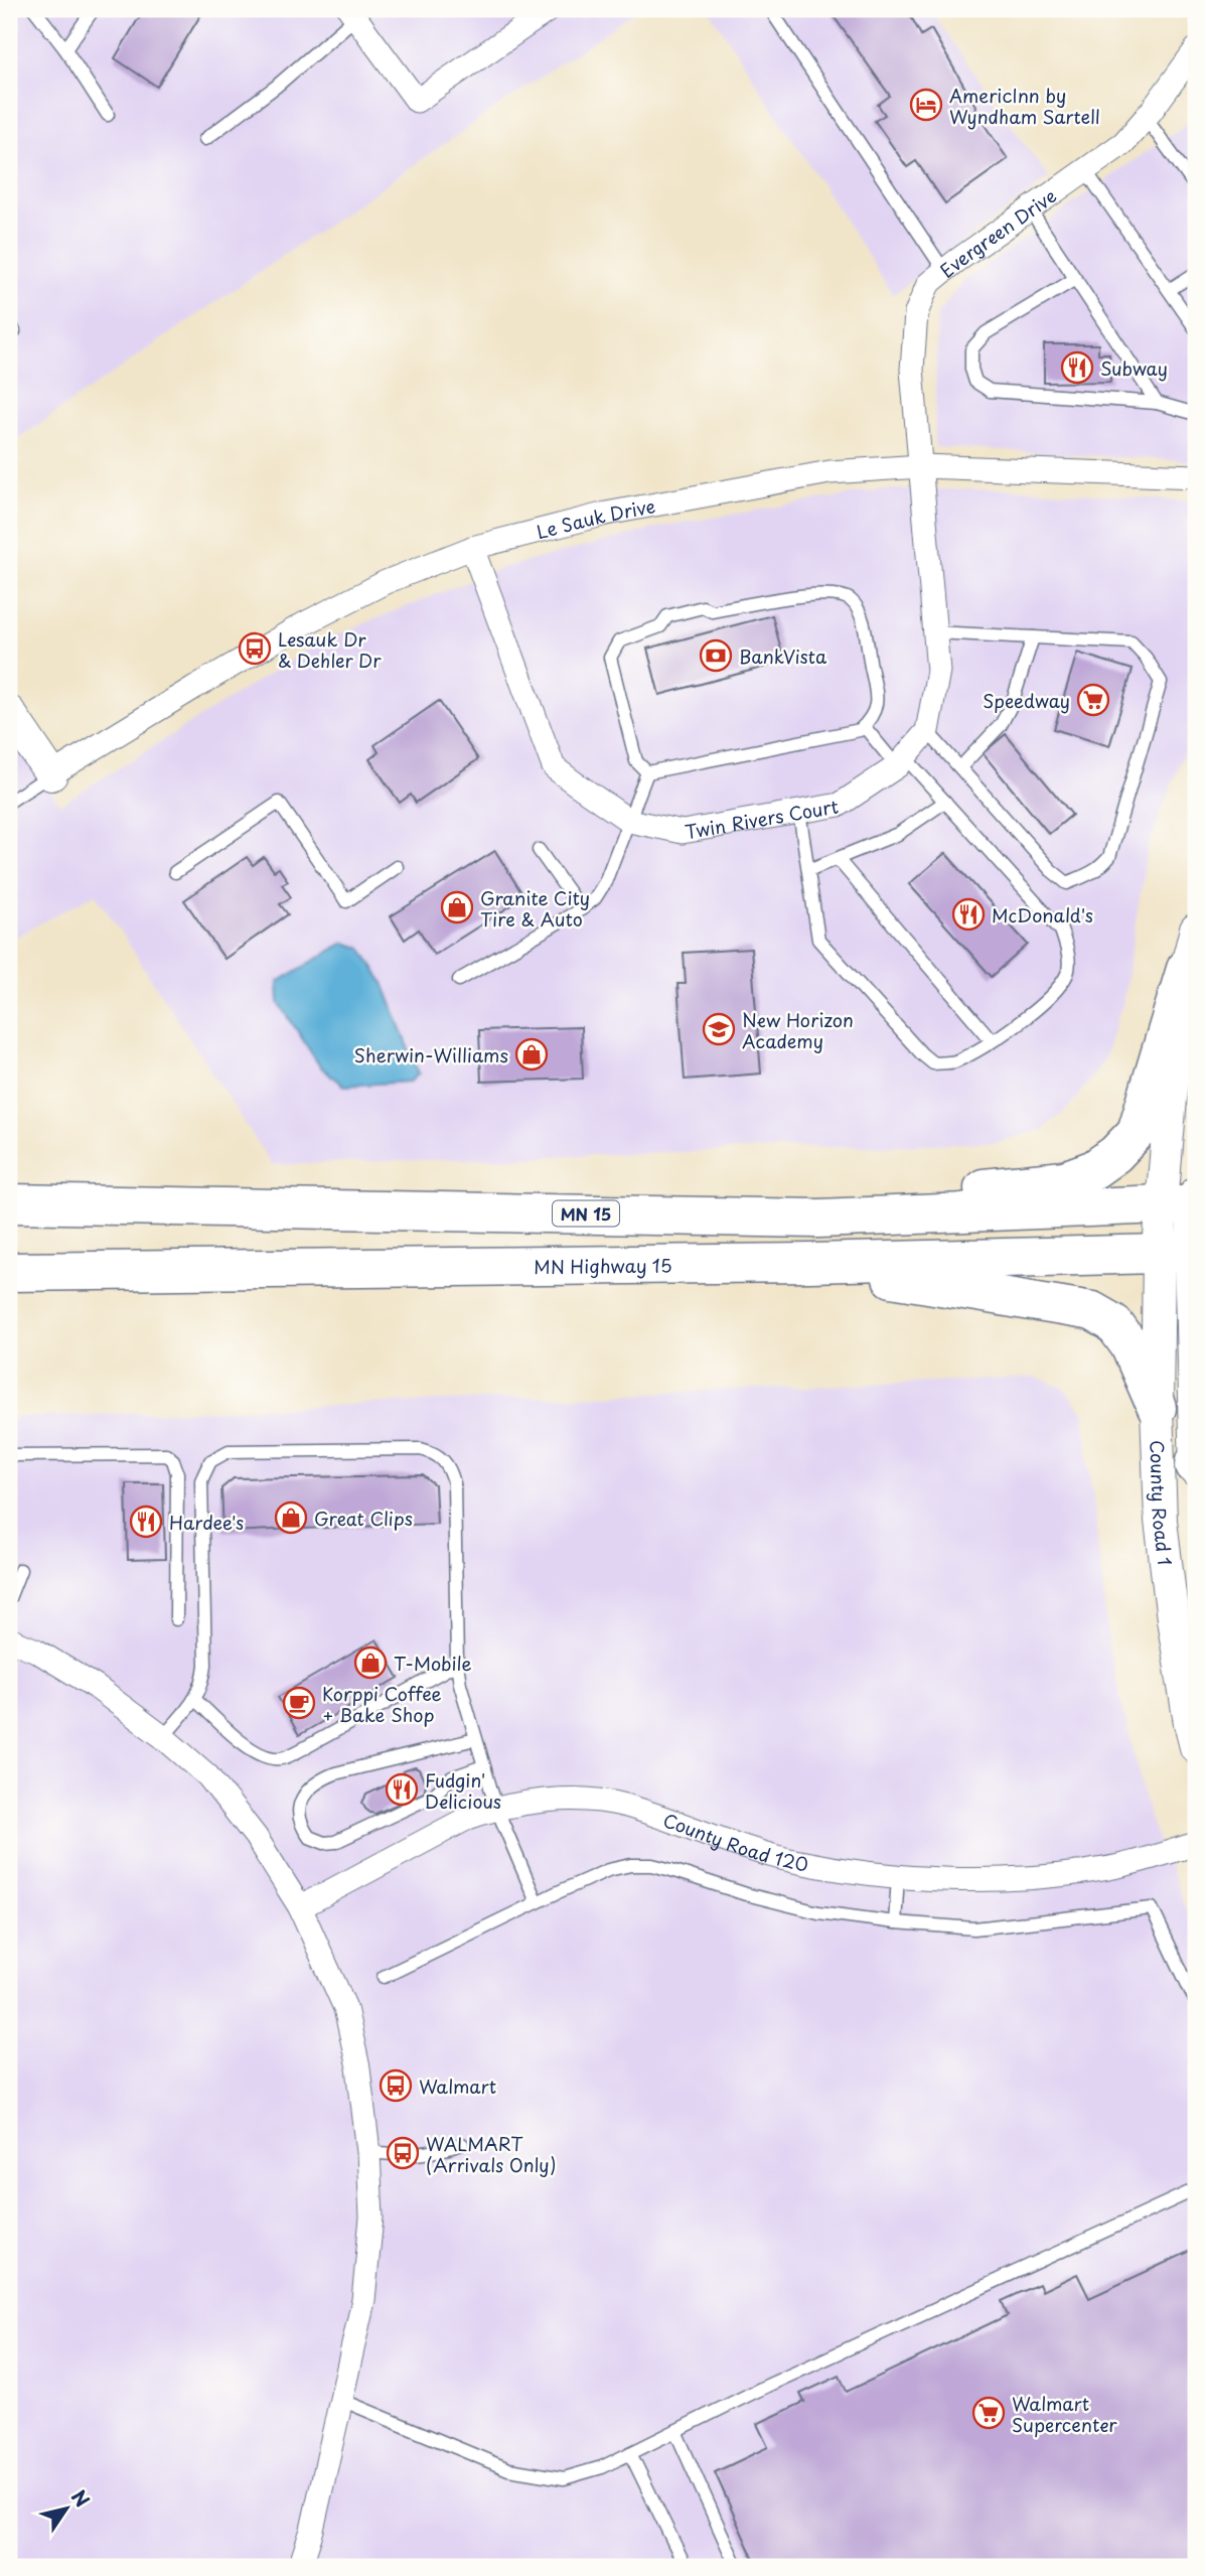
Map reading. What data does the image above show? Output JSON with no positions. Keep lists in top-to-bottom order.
{
  "streets": {
    "highway": ["MN 15", "MN Highway 15"],
    "street": [
      "Evergreen Drive",
      "Le Sauk Drive",
      "Twin Rivers Court",
      "County Road 1",
      "County Road 120"
    ]
  },
  "crossings": [
    ["Evergreen Drive", "Le Sauk Drive"],
    ["Evergreen Drive", "Twin Rivers Court"],
    ["Le Sauk Drive", "Twin Rivers Court"],
    ["MN 15", "County Road 1"],
    ["MN Highway 15", "County Road 1"]
  ],
  "places": {
    "hotel": ["AmericInn by Wyndham Sartell"],
    "restaurant": [
      "Subway",
      "McDonald's",
      "Hardee's",
      "Fudgin' Delicious"
    ],
    "bus stop": ["Lesauk Dr & Dehler Dr", "Walmart", "WALMART (Arrivals Only)"],
    "bank": ["BankVista"],
    "supermarket": ["Speedway", "Walmart Supercenter"],
    "shop": [
      "Granite City Tire & Auto",
      "Sherwin-Williams",
      "Great Clips",
      "T-Mobile"
    ],
    "school or university": ["New Horizon Academy"],
    "cafe": ["Korppi Coffee + Bake Shop"]
  },
  "north": "top right"
}
